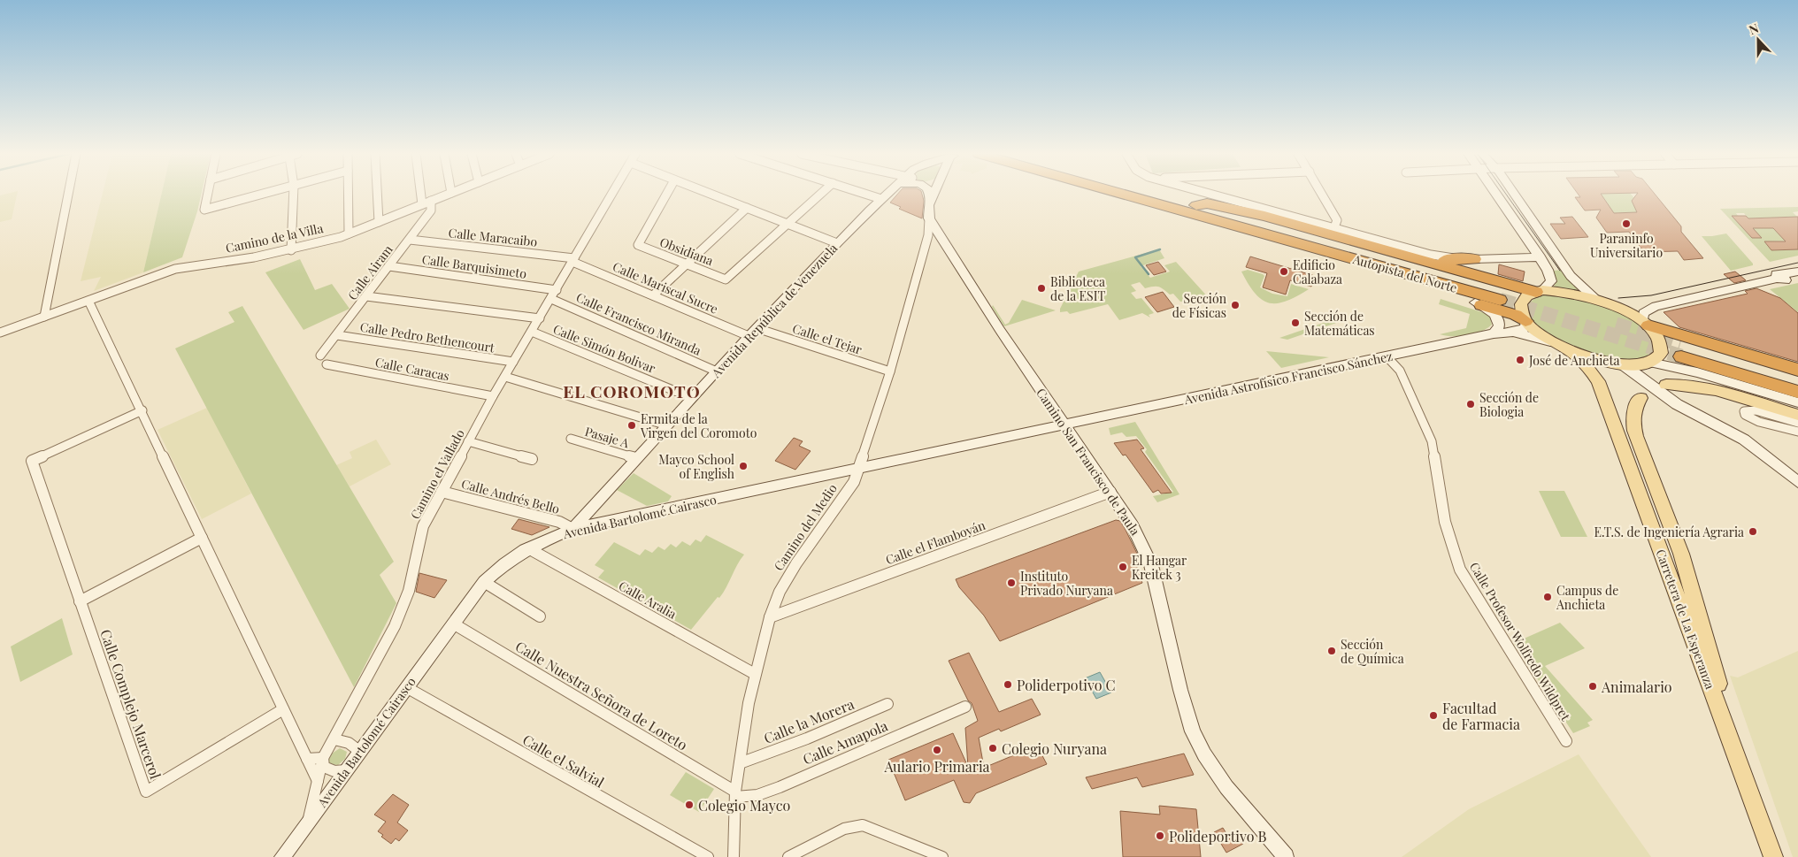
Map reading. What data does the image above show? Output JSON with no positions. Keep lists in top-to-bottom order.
{
  "streets": {
    "highway": ["Autopista del Norte"],
    "main road": ["Carretera de La Esperanza"],
    "street": [
      "Calle Maracaibo",
      "Camino de la Villa",
      "Obsidiana",
      "Calle Barquisimeto",
      "Calle Airam",
      "Calle Mariscal Sucre",
      "Avenida República de Venezuela",
      "Calle Francisco Miranda",
      "Calle Pedro Bethencourt",
      "Calle el Tejar",
      "Calle Simón Bolivar",
      "Calle Caracas",
      "Avenida Astrofísico Francisco Sánchez",
      "Pasaje A",
      "Camino San Francisco de Paula",
      "Camino el Vallado",
      "Calle Andrés Bello",
      "Avenida Bartolomé Cairasco",
      "Camino del Medio",
      "Calle el Flamboyán",
      "Calle Aralia",
      "Calle Profesor Wolfredo Wildpret",
      "Calle Nuestra Señora de Loreto",
      "Calle Complejo Marcerol",
      "Calle la Morera",
      "Calle Amapola",
      "Calle el Salvial"
    ]
  },
  "crossings": [
    ["Calle Maracaibo", "Calle Airam"],
    ["Calle Maracaibo", "Calle Mariscal Sucre"],
    ["Calle Maracaibo", "Camino el Vallado"],
    ["Camino de la Villa", "Calle Airam"],
    ["Calle Barquisimeto", "Calle Airam"],
    ["Calle Barquisimeto", "Camino el Vallado"],
    ["Calle Airam", "Calle Pedro Bethencourt"],
    ["Calle Mariscal Sucre", "Avenida República de Venezuela"],
    ["Calle Mariscal Sucre", "Calle el Tejar"],
    ["Calle Mariscal Sucre", "Camino el Vallado"],
    ["Avenida República de Venezuela", "Calle Francisco Miranda"],
    ["Avenida República de Venezuela", "Calle el Tejar"],
    ["Avenida República de Venezuela", "Calle Simón Bolivar"],
    ["Avenida República de Venezuela", "Pasaje A"],
    ["Avenida República de Venezuela", "Calle Andrés Bello"],
    ["Avenida República de Venezuela", "Avenida Bartolomé Cairasco"],
    ["Calle Francisco Miranda", "Camino el Vallado"],
    ["Calle Pedro Bethencourt", "Camino el Vallado"],
    ["Calle el Tejar", "Camino del Medio"],
    ["Calle Simón Bolivar", "Camino el Vallado"],
    ["Calle Caracas", "Camino el Vallado"],
    ["Avenida Astrofísico Francisco Sánchez", "Camino San Francisco de Paula"],
    ["Avenida Astrofísico Francisco Sánchez", "Avenida Bartolomé Cairasco"],
    ["Avenida Astrofísico Francisco Sánchez", "Carretera de La Esperanza"],
    ["Avenida Astrofísico Francisco Sánchez", "Calle Profesor Wolfredo Wildpret"],
    ["Camino San Francisco de Paula", "Avenida Bartolomé Cairasco"],
    ["Camino San Francisco de Paula", "Camino del Medio"],
    ["Camino San Francisco de Paula", "Calle el Flamboyán"],
    ["Camino el Vallado", "Calle Andrés Bello"],
    ["Camino el Vallado", "Avenida Bartolomé Cairasco"],
    ["Calle Andrés Bello", "Avenida Bartolomé Cairasco"],
    ["Avenida Bartolomé Cairasco", "Camino del Medio"],
    ["Avenida Bartolomé Cairasco", "Calle Aralia"],
    ["Avenida Bartolomé Cairasco", "Calle Nuestra Señora de Loreto"],
    ["Avenida Bartolomé Cairasco", "Calle el Salvial"],
    ["Camino del Medio", "Calle el Flamboyán"],
    ["Camino del Medio", "Calle Aralia"],
    ["Camino del Medio", "Calle Nuestra Señora de Loreto"],
    ["Camino del Medio", "Calle la Morera"],
    ["Camino del Medio", "Calle Amapola"],
    ["Calle Nuestra Señora de Loreto", "Calle Amapola"]
  ],
  "districts": ["EL COROMOTO"],
  "places": [
    "Paraninfo Universitario",
    "Edificio Calabaza",
    "Biblioteca de la ESIT",
    "Sección de Físicas",
    "Sección de Matemáticas",
    "José de Anchieta",
    "Sección de Biologia",
    "Ermita de la Virgen del Coromoto",
    "Mayco School of English",
    "E.T.S. de Ingeniería Agraria",
    "El Hangar Kreitek 3",
    "Instituto Privado Nuryana",
    "Campus de Anchieta",
    "Sección de Química",
    "Poliderpotivo C",
    "Animalario",
    "Facultad de Farmacia",
    "Colegio Nuryana",
    "Aulario Primaria",
    "Colegio Mayco",
    "Polideportivo B"
  ],
  "north": "top"
}
